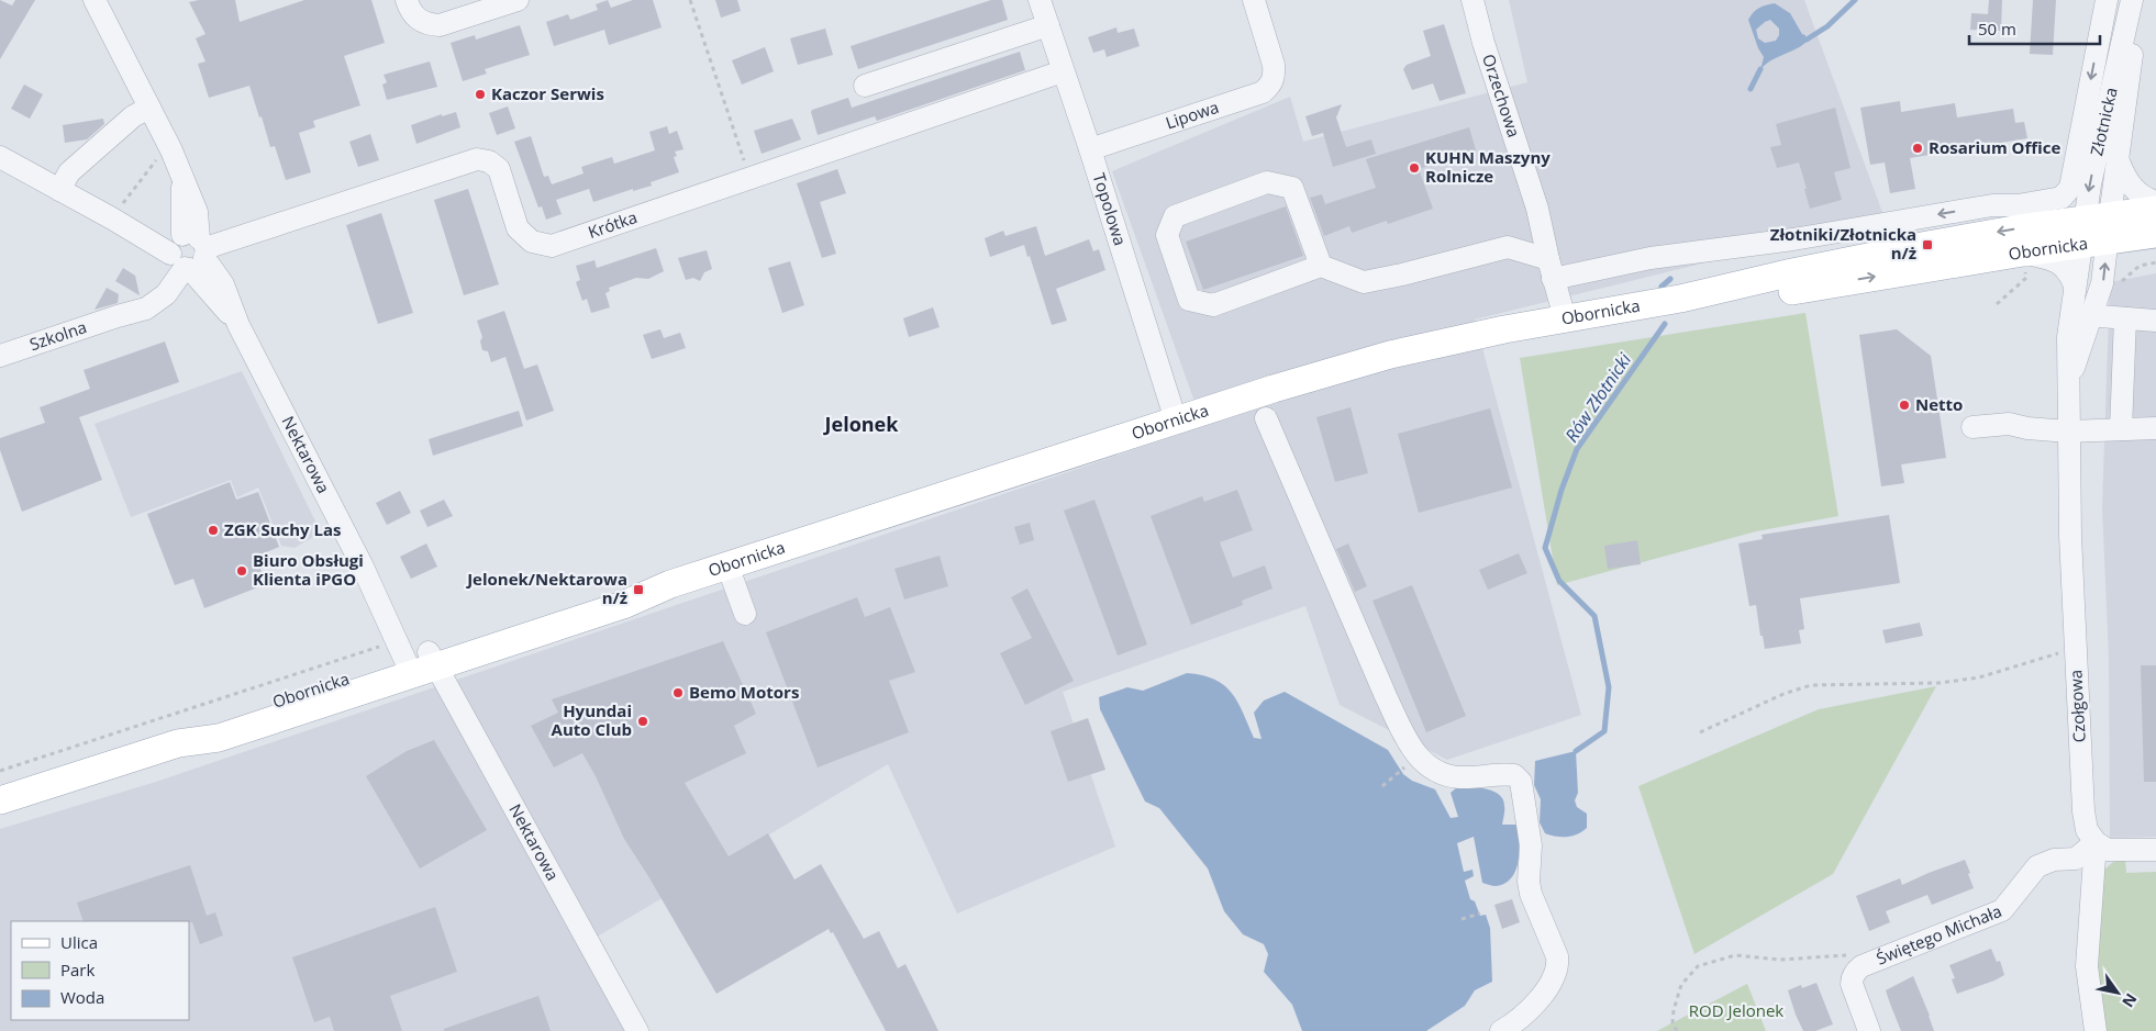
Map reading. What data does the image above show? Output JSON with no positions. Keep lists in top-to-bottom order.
{
  "streets": {
    "main road": ["Obornicka"],
    "street": [
      "Orzechowa",
      "Lipowa",
      "Złotnicka",
      "Topolowa",
      "Krótka",
      "Szkolna",
      "Nektarowa",
      "Czołgowa",
      "Świętego Michała"
    ]
  },
  "crossings": [
    ["Orzechowa", "Obornicka"],
    ["Lipowa", "Topolowa"],
    ["Złotnicka", "Obornicka"],
    ["Złotnicka", "Czołgowa"],
    ["Topolowa", "Krótka"],
    ["Topolowa", "Obornicka"],
    ["Krótka", "Szkolna"],
    ["Krótka", "Nektarowa"],
    ["Obornicka", "Nektarowa"],
    ["Obornicka", "Czołgowa"],
    ["Szkolna", "Nektarowa"],
    ["Czołgowa", "Świętego Michała"]
  ],
  "districts": ["Jelonek"],
  "water": ["Rów Złotnicki"],
  "parks": ["ROD Jelonek"],
  "places": {
    "other": [
      "Kaczor Serwis",
      "Rosarium Office",
      "KUHN Maszyny Rolnicze",
      "Netto",
      "ZGK Suchy Las",
      "Biuro Obsługi Klienta iPGO",
      "Bemo Motors",
      "Hyundai Auto Club"
    ],
    "transit": ["Złotniki/Złotnicka n/ż", "Jelonek/Nektarowa n/ż"]
  },
  "legend": ["Ulica", "Park", "Woda"],
  "scale_bar": "50 m",
  "north": "bottom right"
}
